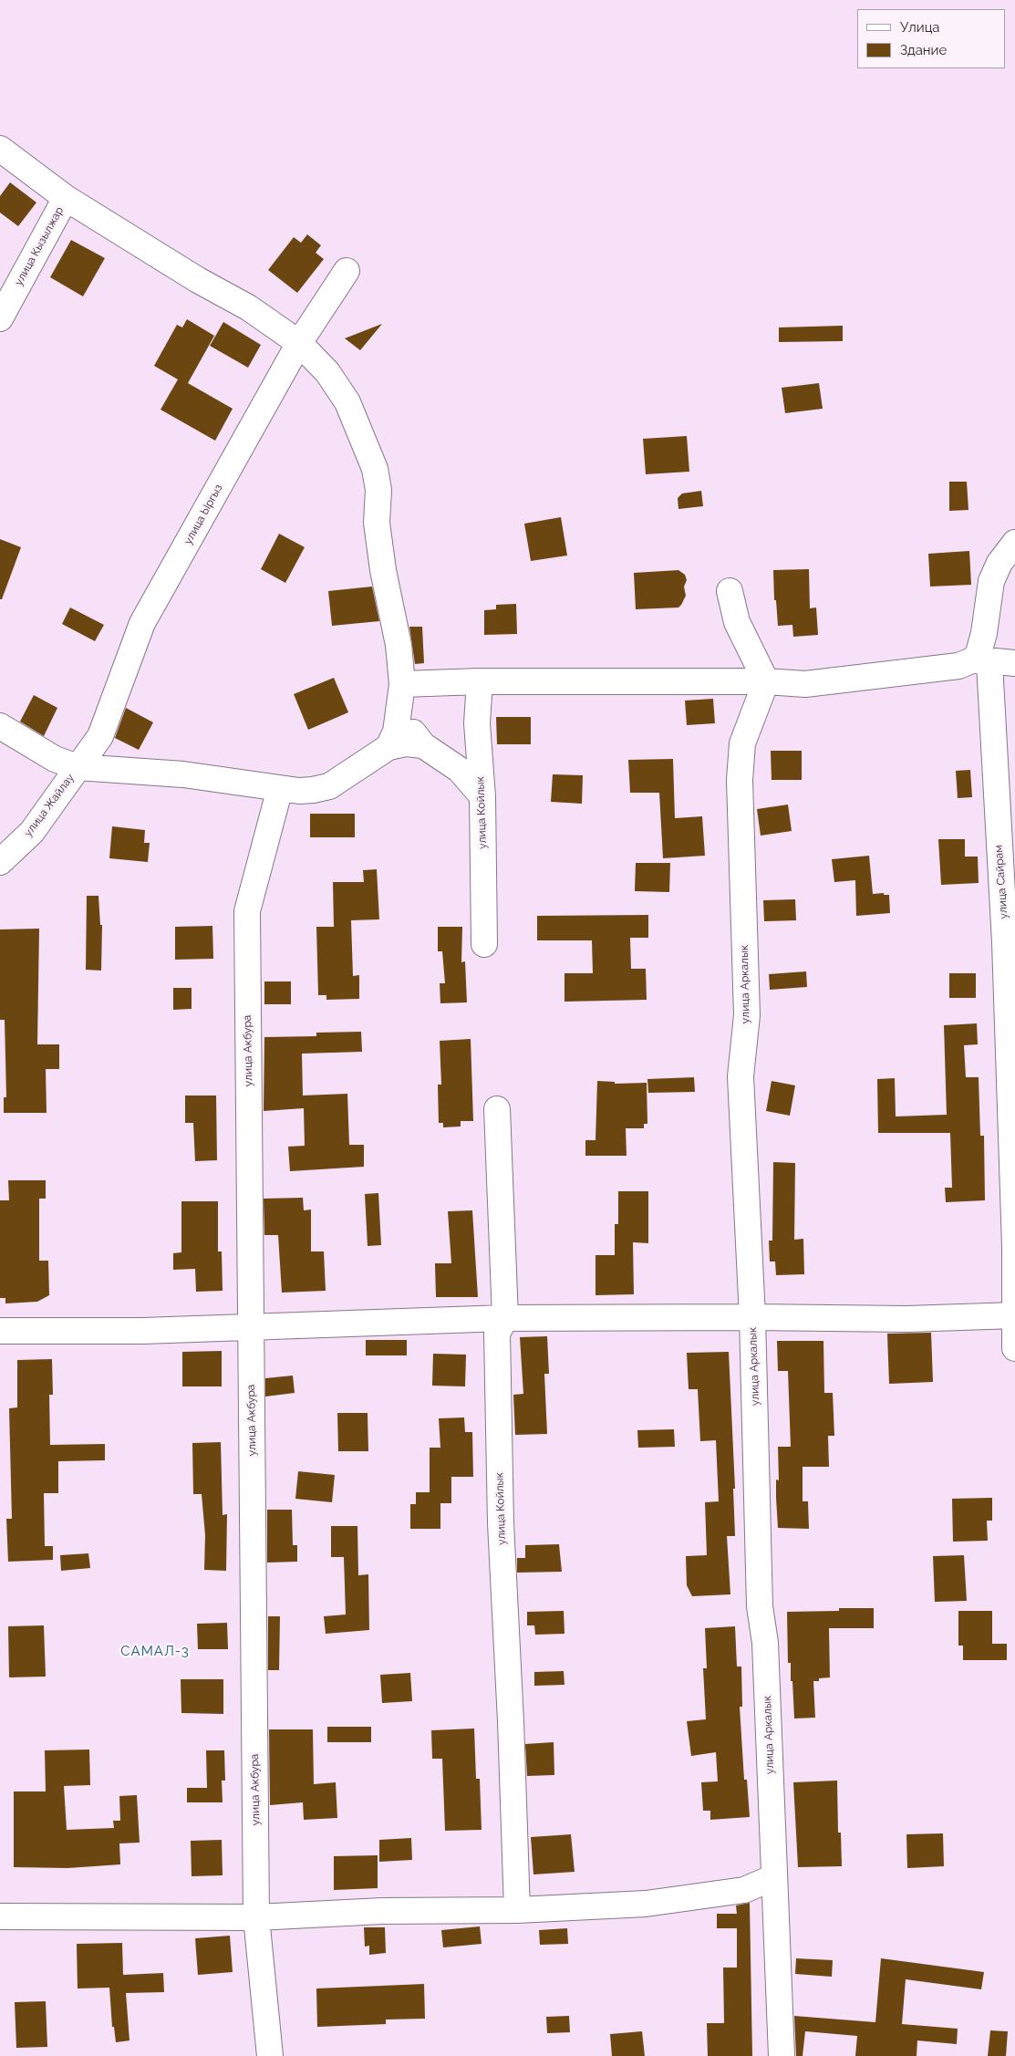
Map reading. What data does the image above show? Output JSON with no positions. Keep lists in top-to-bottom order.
{
  "streets": {
    "street": [
      "улица Кызылжар",
      "улица Ыргыз",
      "улица Жайлау",
      "улица Койлык",
      "улица Сайрам",
      "улица Аркалык",
      "улица Акбура"
    ]
  },
  "crossings": [
    ["улица Ыргыз", "улица Жайлау"]
  ],
  "districts": ["САМАЛ-3"],
  "legend": ["Улица", "Здание"]
}
